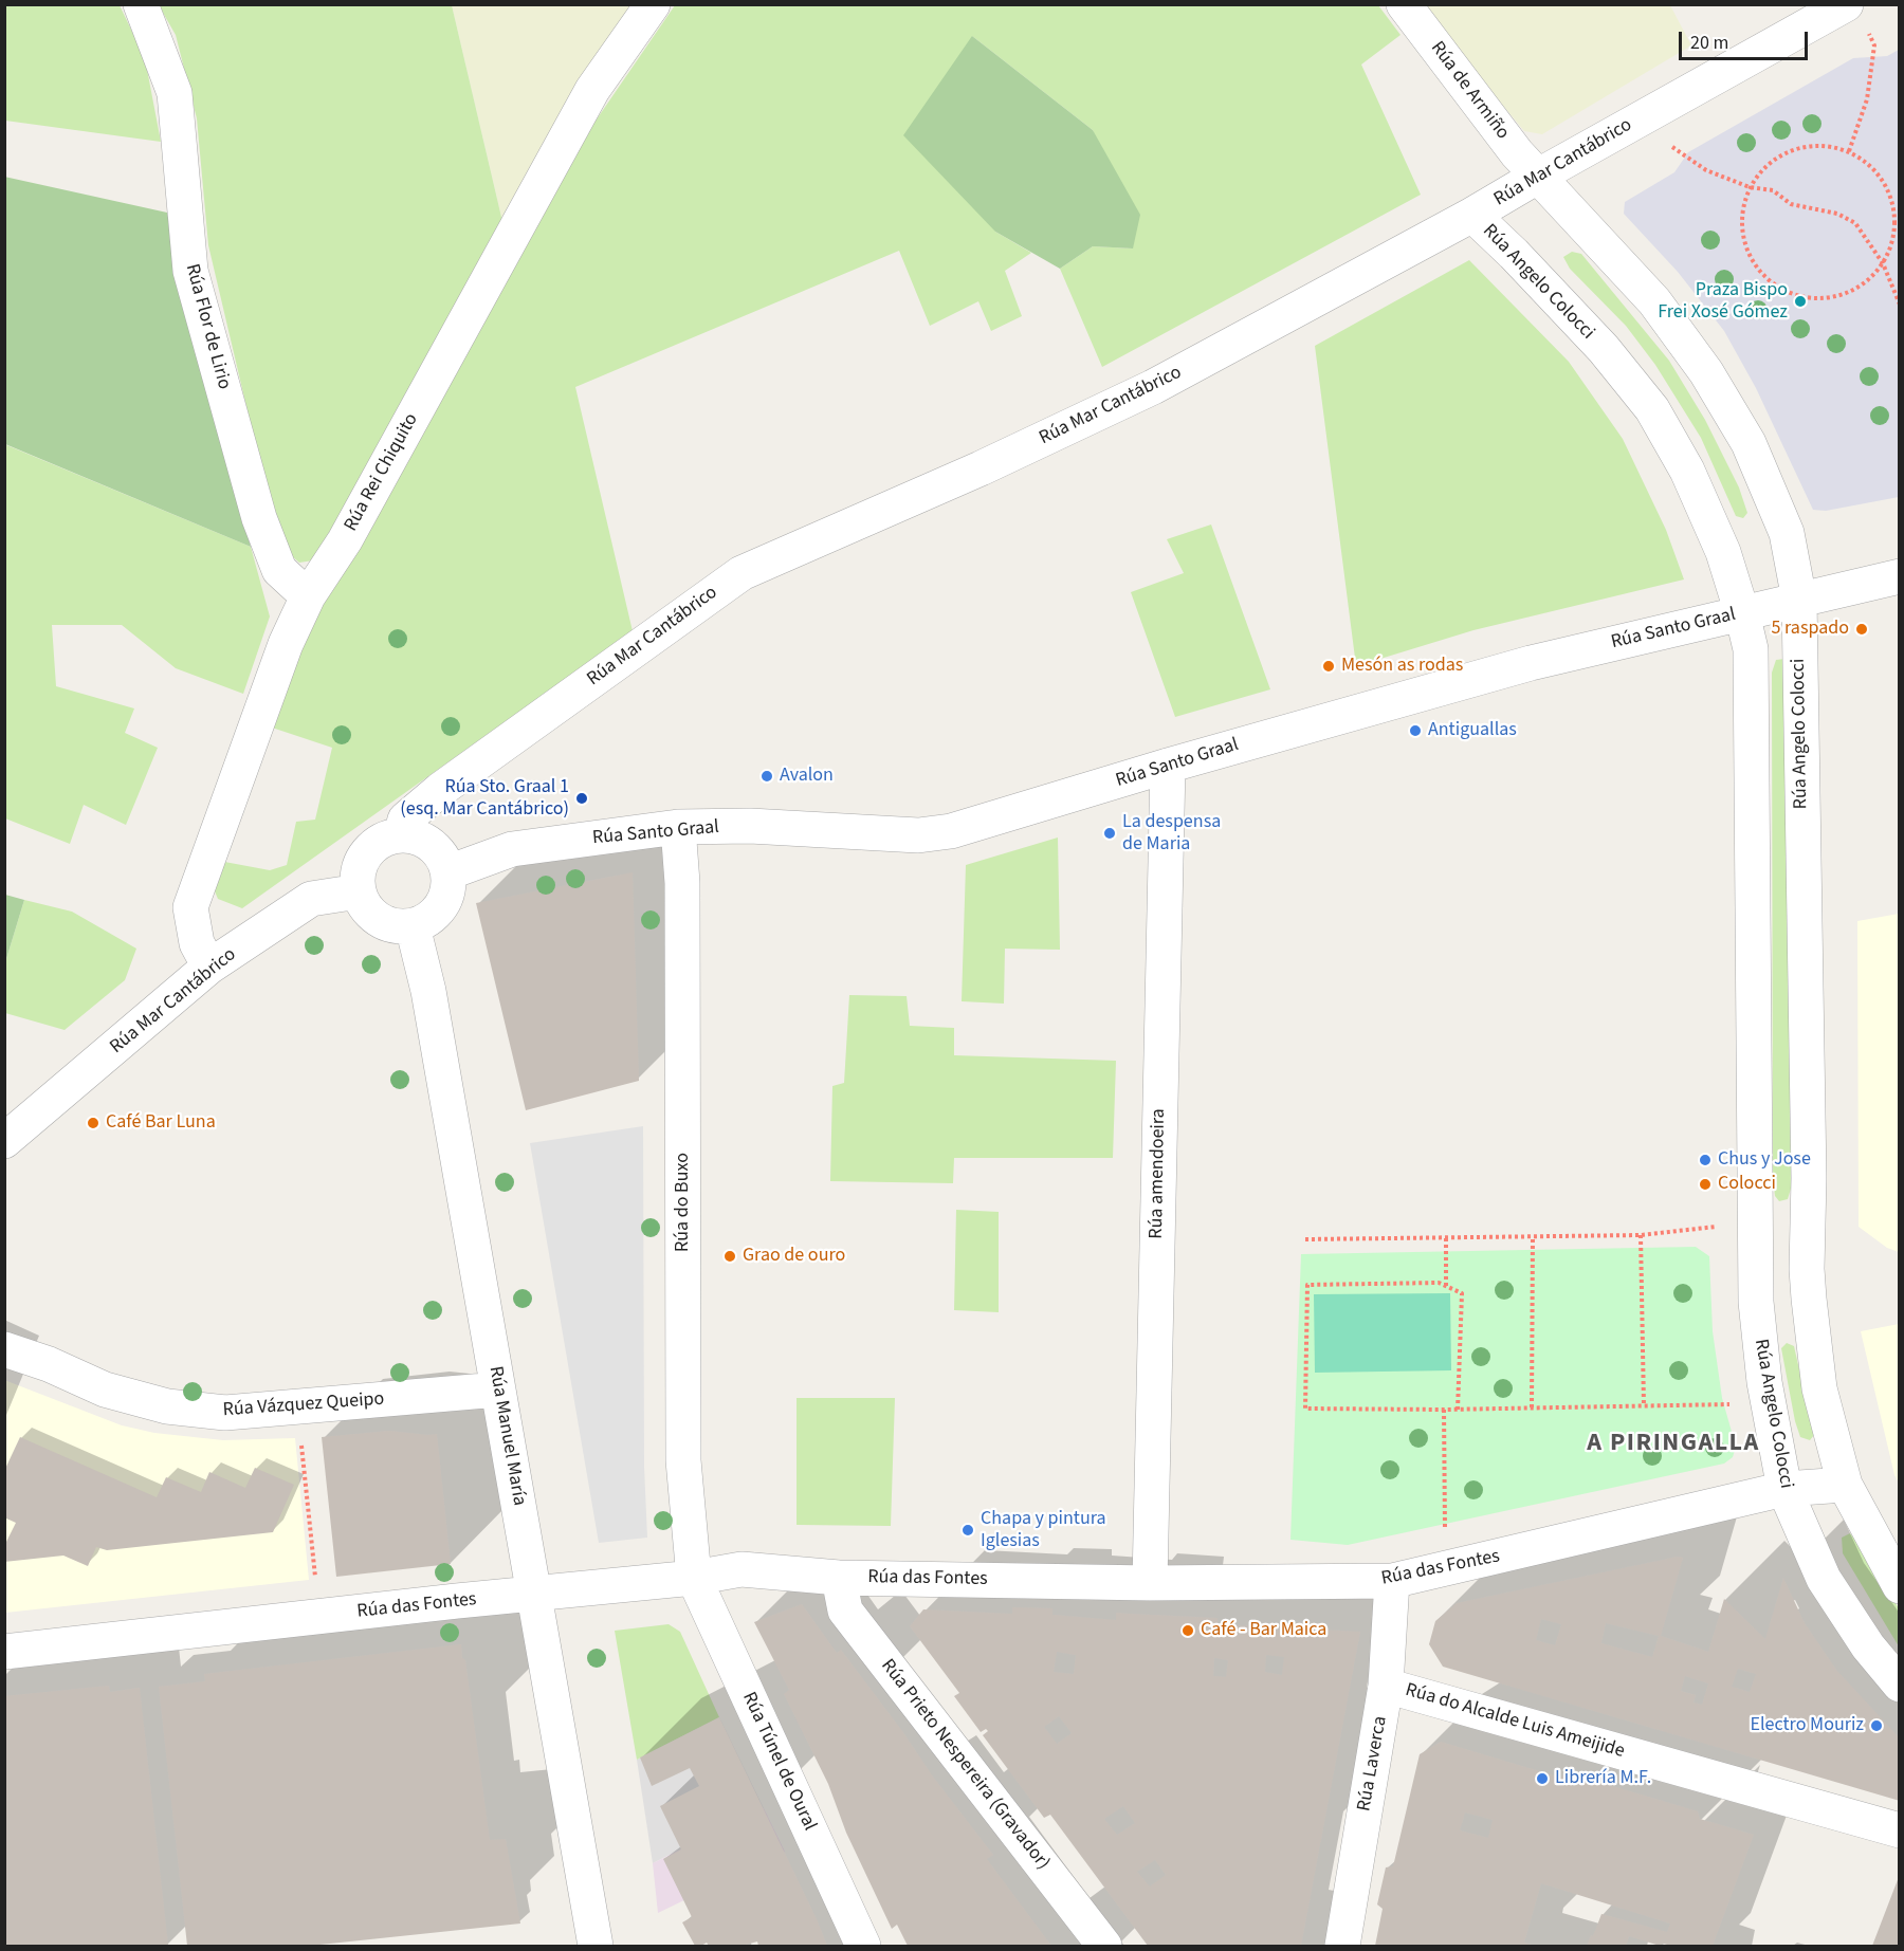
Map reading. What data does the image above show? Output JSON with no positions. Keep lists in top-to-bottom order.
{
  "streets": {
    "street": [
      "Rúa de Armiño",
      "Rúa Mar Cantábrico",
      "Rúa Angelo Colocci",
      "Rúa Flor de Lirio",
      "Rúa Rei Chiquito",
      "Rúa Santo Graal",
      "Rúa amendoeira",
      "Rúa do Buxo",
      "Rúa Vázquez Queipo",
      "Rúa Manuel María",
      "Rúa das Fontes",
      "Rúa do Alcalde Luis Ameijide",
      "Rúa Túnel de Oural",
      "Rúa Laverca",
      "Rúa Prieto Nespereira (Gravador)"
    ]
  },
  "crossings": [
    ["Rúa de Armiño", "Rúa Mar Cantábrico"],
    ["Rúa de Armiño", "Rúa Angelo Colocci"],
    ["Rúa Mar Cantábrico", "Rúa Angelo Colocci"],
    ["Rúa Mar Cantábrico", "Rúa Rei Chiquito"],
    ["Rúa Mar Cantábrico", "Rúa Santo Graal"],
    ["Rúa Mar Cantábrico", "Rúa Manuel María"],
    ["Rúa Angelo Colocci", "Rúa Santo Graal"],
    ["Rúa Angelo Colocci", "Rúa das Fontes"],
    ["Rúa Flor de Lirio", "Rúa Rei Chiquito"],
    ["Rúa Santo Graal", "Rúa amendoeira"],
    ["Rúa Santo Graal", "Rúa do Buxo"],
    ["Rúa Santo Graal", "Rúa Manuel María"],
    ["Rúa amendoeira", "Rúa das Fontes"],
    ["Rúa do Buxo", "Rúa das Fontes"],
    ["Rúa do Buxo", "Rúa Túnel de Oural"],
    ["Rúa Vázquez Queipo", "Rúa Manuel María"],
    ["Rúa Manuel María", "Rúa das Fontes"],
    ["Rúa das Fontes", "Rúa Túnel de Oural"],
    ["Rúa das Fontes", "Rúa Laverca"],
    ["Rúa das Fontes", "Rúa Prieto Nespereira (Gravador)"],
    ["Rúa do Alcalde Luis Ameijide", "Rúa Laverca"]
  ],
  "districts": ["A PIRINGALLA"],
  "places": [
    "Praza Bispo Frei Xosé Gómez",
    "5 raspado",
    "Mesón as rodas",
    "Antiguallas",
    "Avalon",
    "Rúa Sto. Graal 1 (esq. Mar Cantábrico)",
    "La despensa de Maria",
    "Café Bar Luna",
    "Chus y Jose",
    "Colocci",
    "Grao de ouro",
    "Chapa y pintura Iglesias",
    "Café - Bar Maica",
    "Electro Mouriz",
    "Librería M.F."
  ],
  "scale_bar": "20 m"
}
